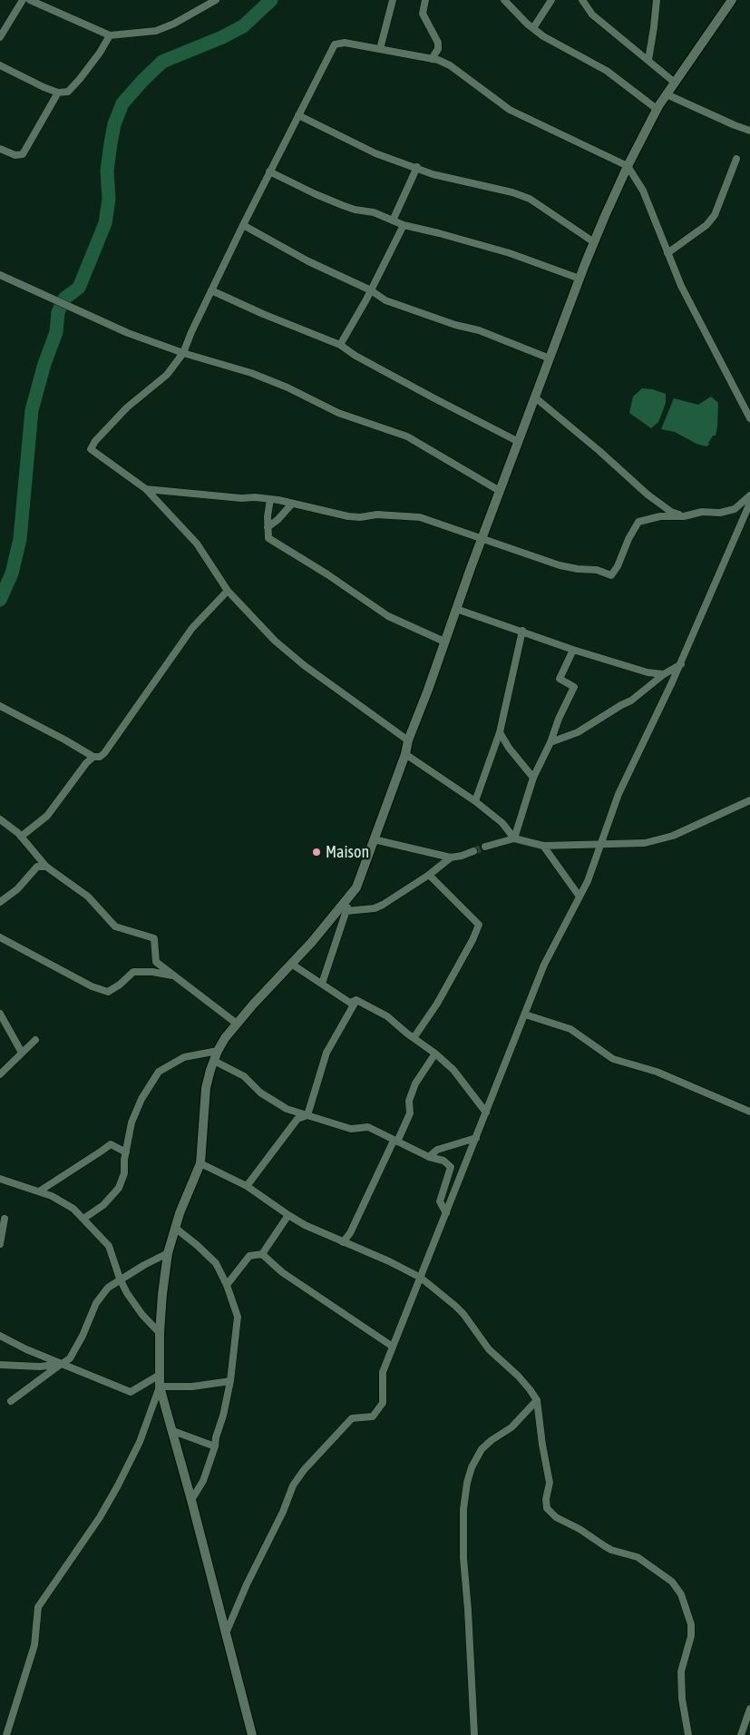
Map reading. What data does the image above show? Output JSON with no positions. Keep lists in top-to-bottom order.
{
  "places": ["Maison"]
}
